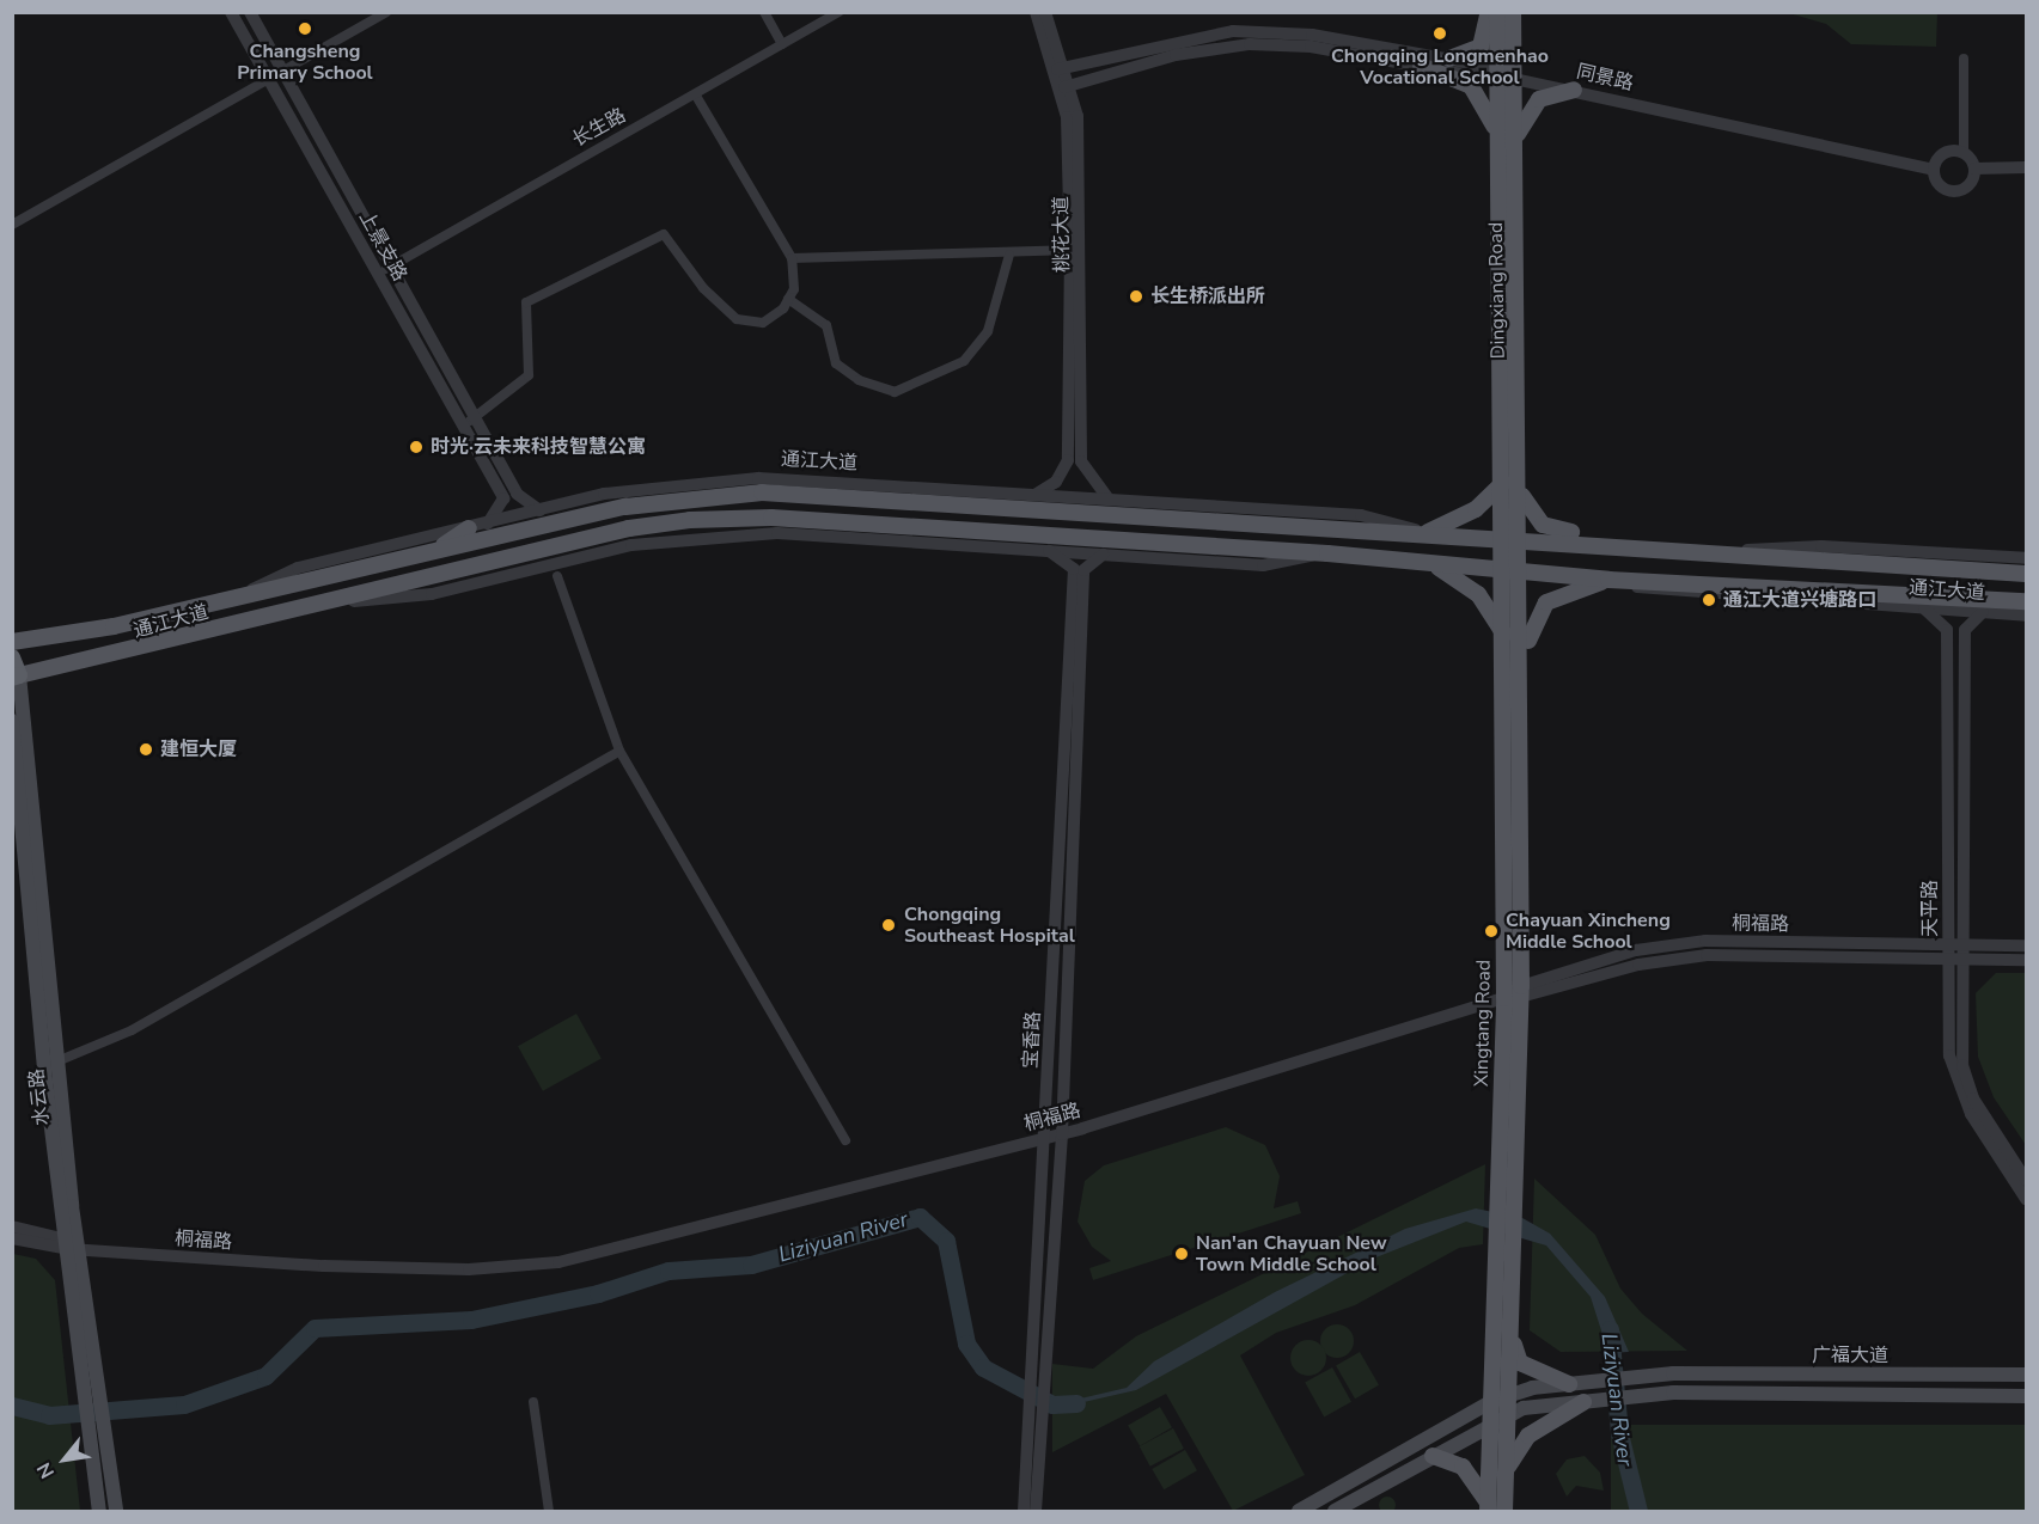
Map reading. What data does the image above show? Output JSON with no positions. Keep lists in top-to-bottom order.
{
  "streets": {
    "main road": [
      "Dingxiang Road",
      "通江大道",
      "Xingtang Road",
      "水云路",
      "广福大道"
    ],
    "street": [
      "同景路",
      "长生路",
      "桃花大道",
      "上景支路",
      "天平路",
      "桐福路",
      "宝香路"
    ]
  },
  "crossings": [
    ["同景路", "桃花大道"],
    ["同景路", "Dingxiang Road"],
    ["长生路", "上景支路"],
    ["上景支路", "通江大道"],
    ["Dingxiang Road", "通江大道"],
    ["Dingxiang Road", "Xingtang Road"],
    ["通江大道", "天平路"],
    ["通江大道", "Xingtang Road"],
    ["通江大道", "水云路"],
    ["天平路", "桐福路"],
    ["桐福路", "Xingtang Road"],
    ["桐福路", "宝香路"],
    ["桐福路", "水云路"]
  ],
  "water": ["Liziyuan River"],
  "places": [
    "Changsheng Primary School",
    "Chongqing Longmenhao Vocational School",
    "长生桥派出所",
    "时光·云未来科技智慧公寓",
    "通江大道兴塘路口",
    "建恒大厦",
    "Chongqing Southeast Hospital",
    "Chayuan Xincheng Middle School",
    "Nan'an Chayuan New Town Middle School"
  ],
  "north": "bottom left"
}
